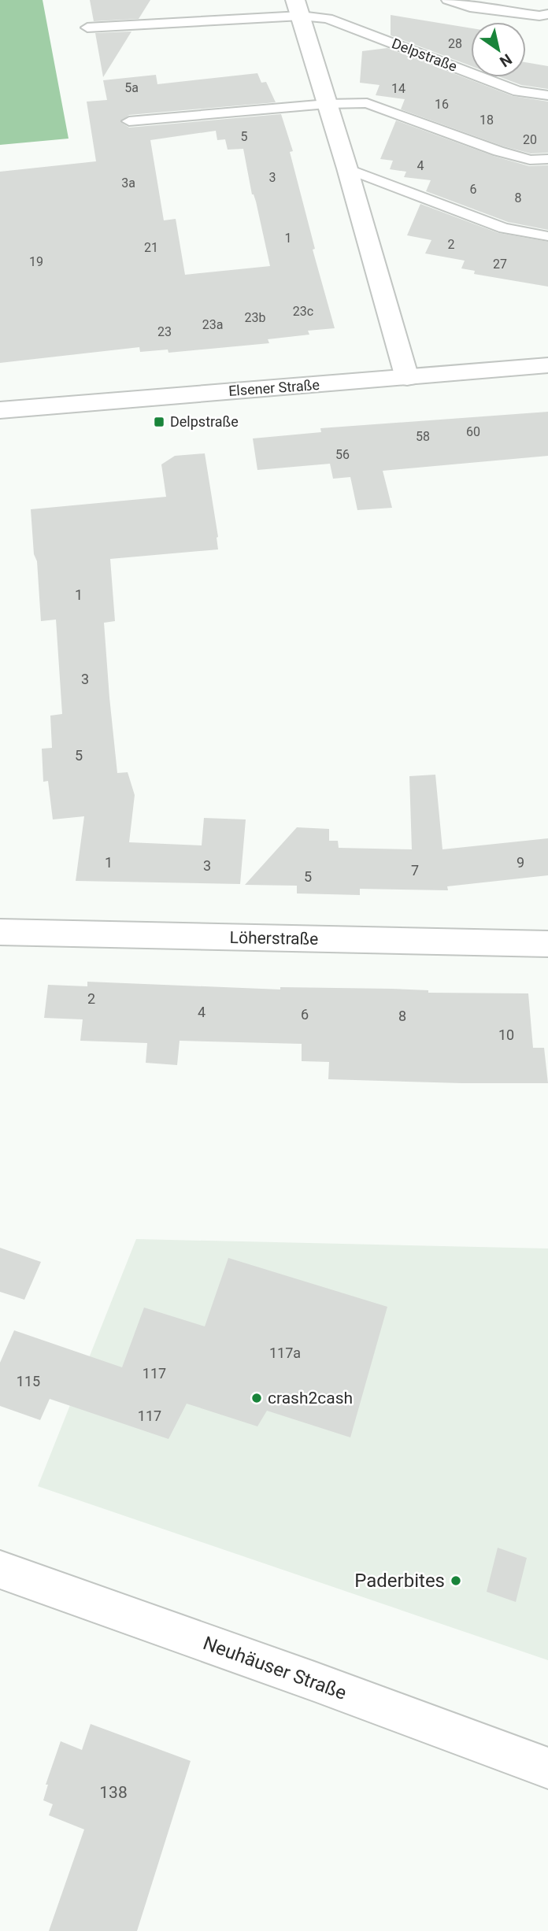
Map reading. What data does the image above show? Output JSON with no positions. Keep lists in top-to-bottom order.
{
  "streets": {
    "street": ["Elsener Straße", "Löherstraße", "Neuhäuser Straße"],
    "lane": ["Delpstraße"]
  },
  "places": {
    "transit": ["Delpstraße"],
    "other": ["crash2cash", "Paderbites"]
  },
  "house_numbers": [
    "28",
    "5a",
    "14",
    "16",
    "18",
    "5",
    "20",
    "4",
    "3",
    "3a",
    "6",
    "8",
    "1",
    "2",
    "21",
    "19",
    "27",
    "23c",
    "23b",
    "23a",
    "23",
    "60",
    "58",
    "56",
    "1",
    "3",
    "5",
    "1",
    "9",
    "3",
    "7",
    "5",
    "2",
    "4",
    "6",
    "8",
    "10",
    "117a",
    "117",
    "115",
    "117",
    "138"
  ],
  "north": "bottom right"
}
